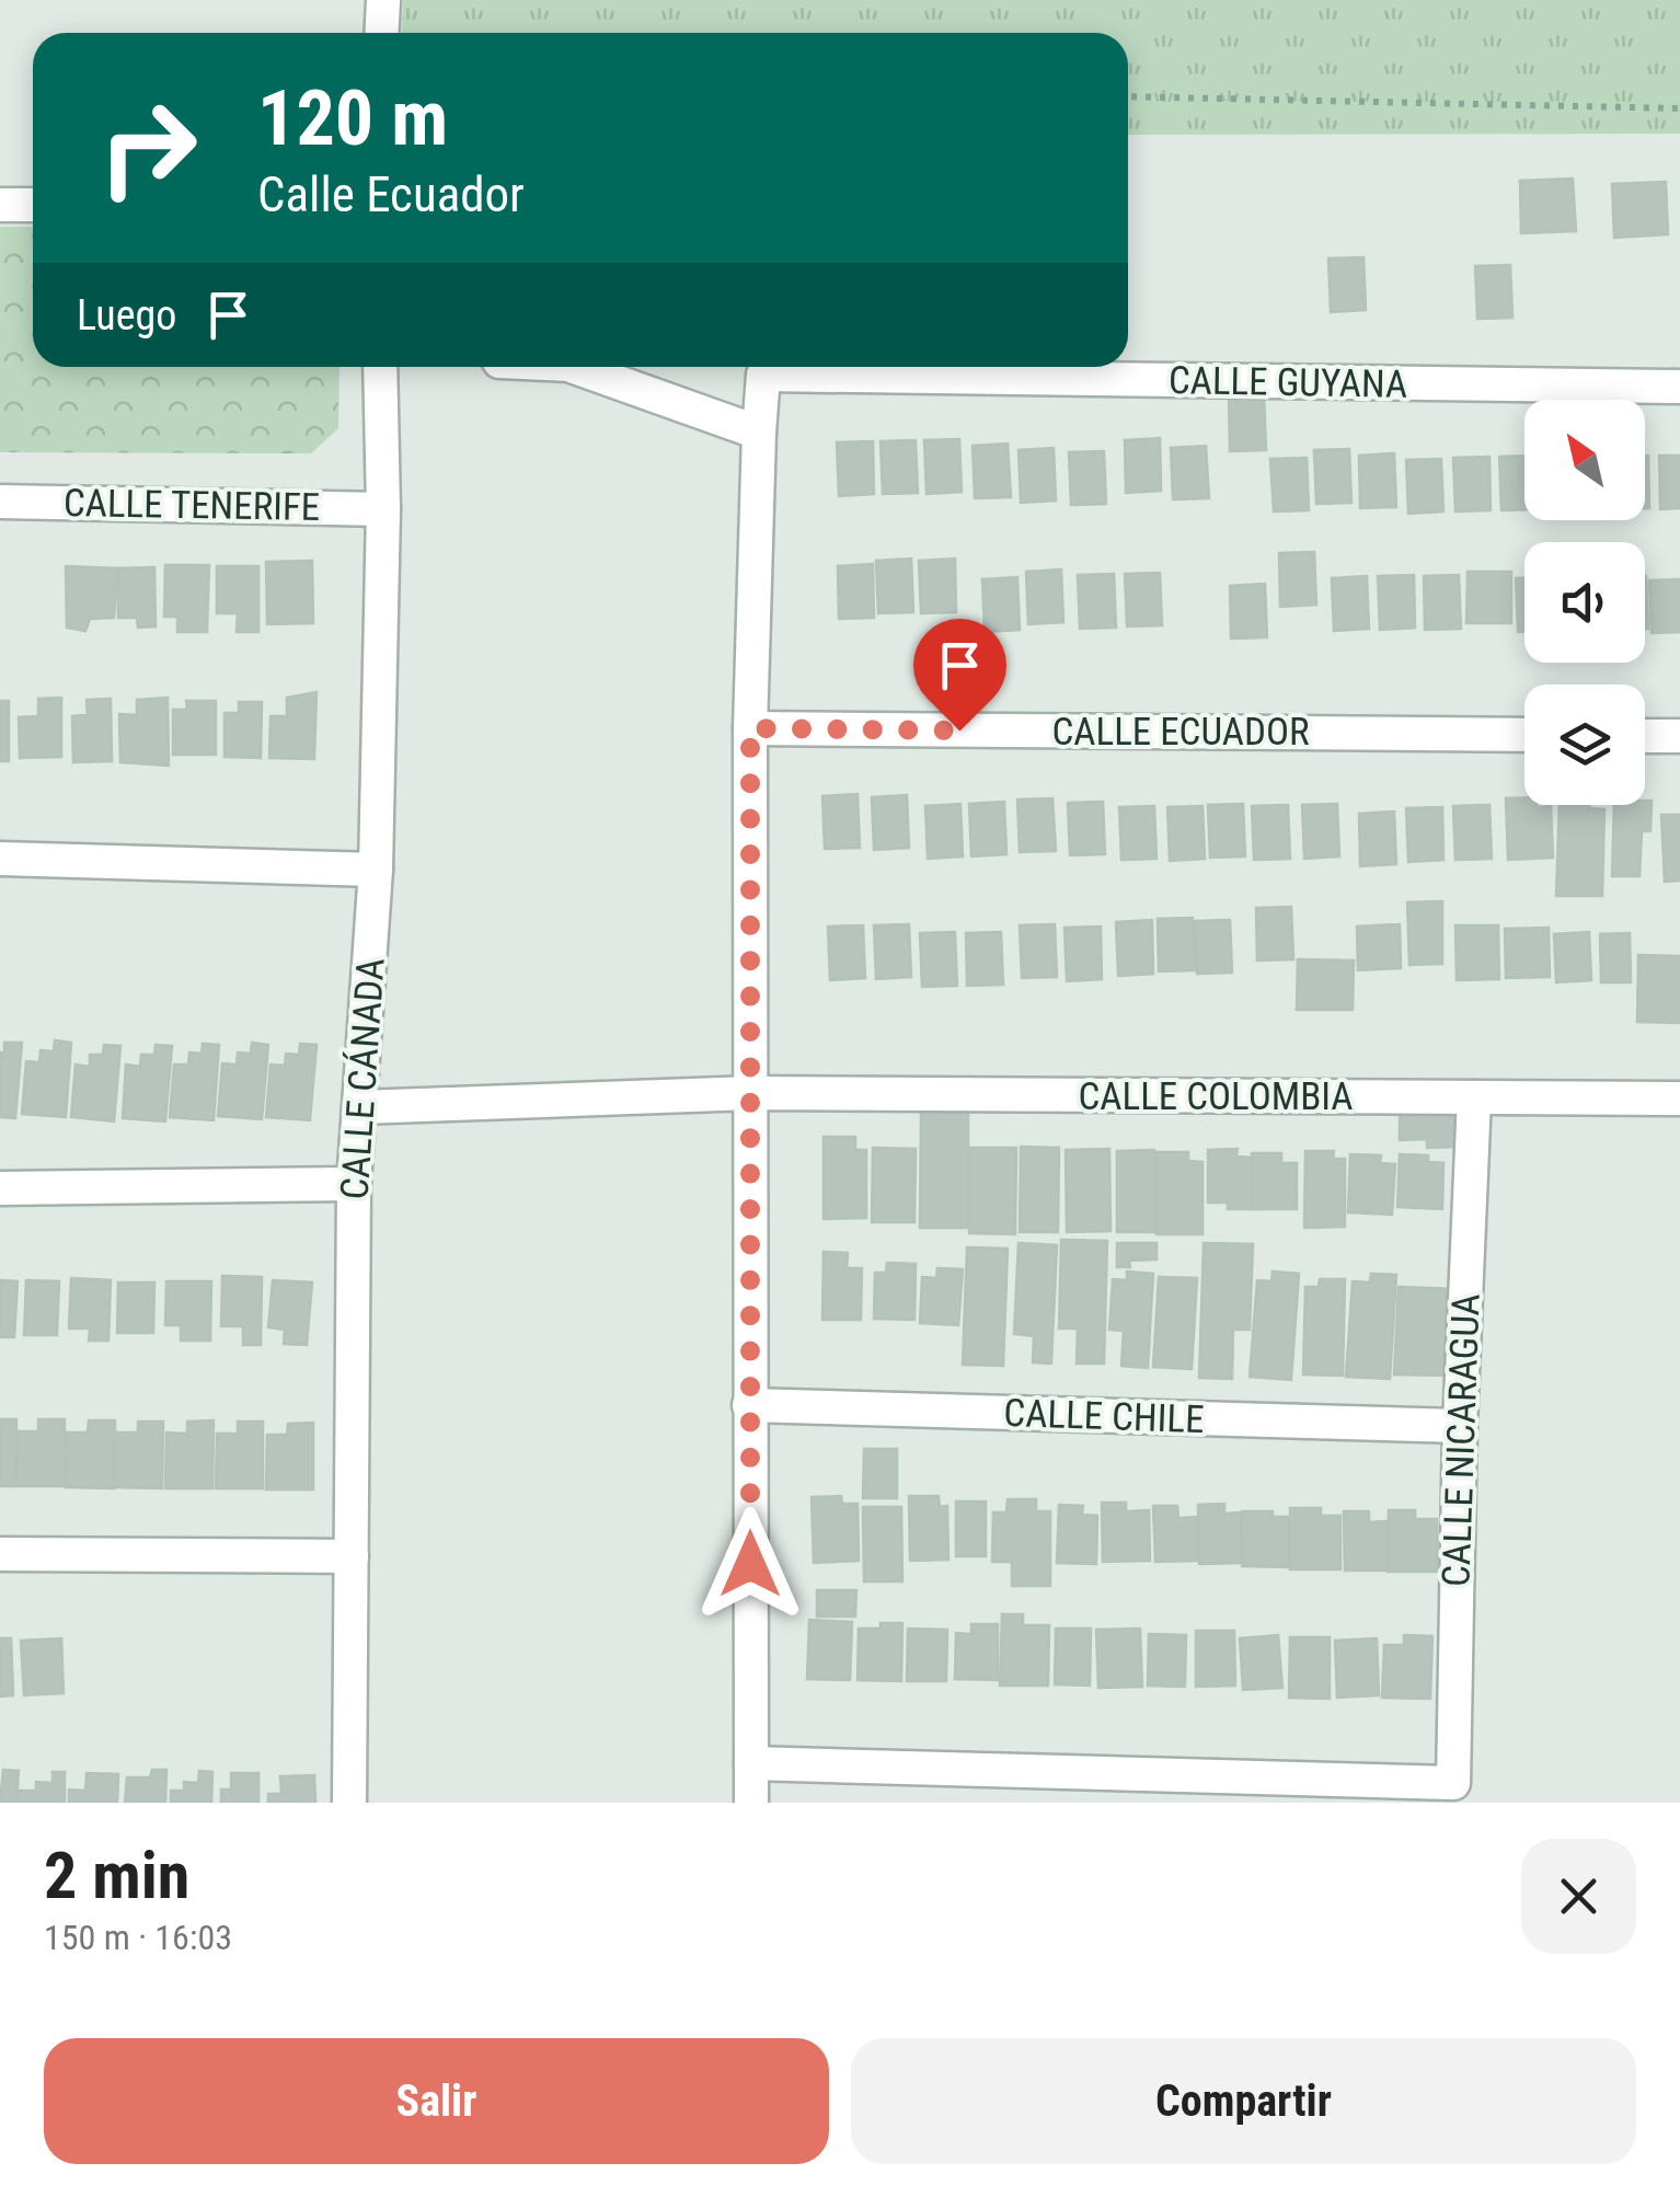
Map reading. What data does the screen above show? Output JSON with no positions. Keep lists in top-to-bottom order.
{
  "streets": {
    "street": [
      "CALLE GUYANA",
      "CALLE TENERIFE",
      "CALLE ECUADOR",
      "CALLE CÁNADA",
      "CALLE COLOMBIA",
      "CALLE CHILE",
      "CALLE NICARAGUA"
    ]
  },
  "crossings": [
    ["CALLE TENERIFE", "CALLE CÁNADA"],
    ["CALLE CÁNADA", "CALLE COLOMBIA"],
    ["CALLE COLOMBIA", "CALLE NICARAGUA"],
    ["CALLE CHILE", "CALLE NICARAGUA"]
  ],
  "north": "top left",
  "page": {
    "turn": ["120 m", "Calle Ecuador"],
    "then": "Luego",
    "heading": ["2 min", "150 m · 16:03"],
    "buttons": ["Salir", "Compartir"]
  }
}
